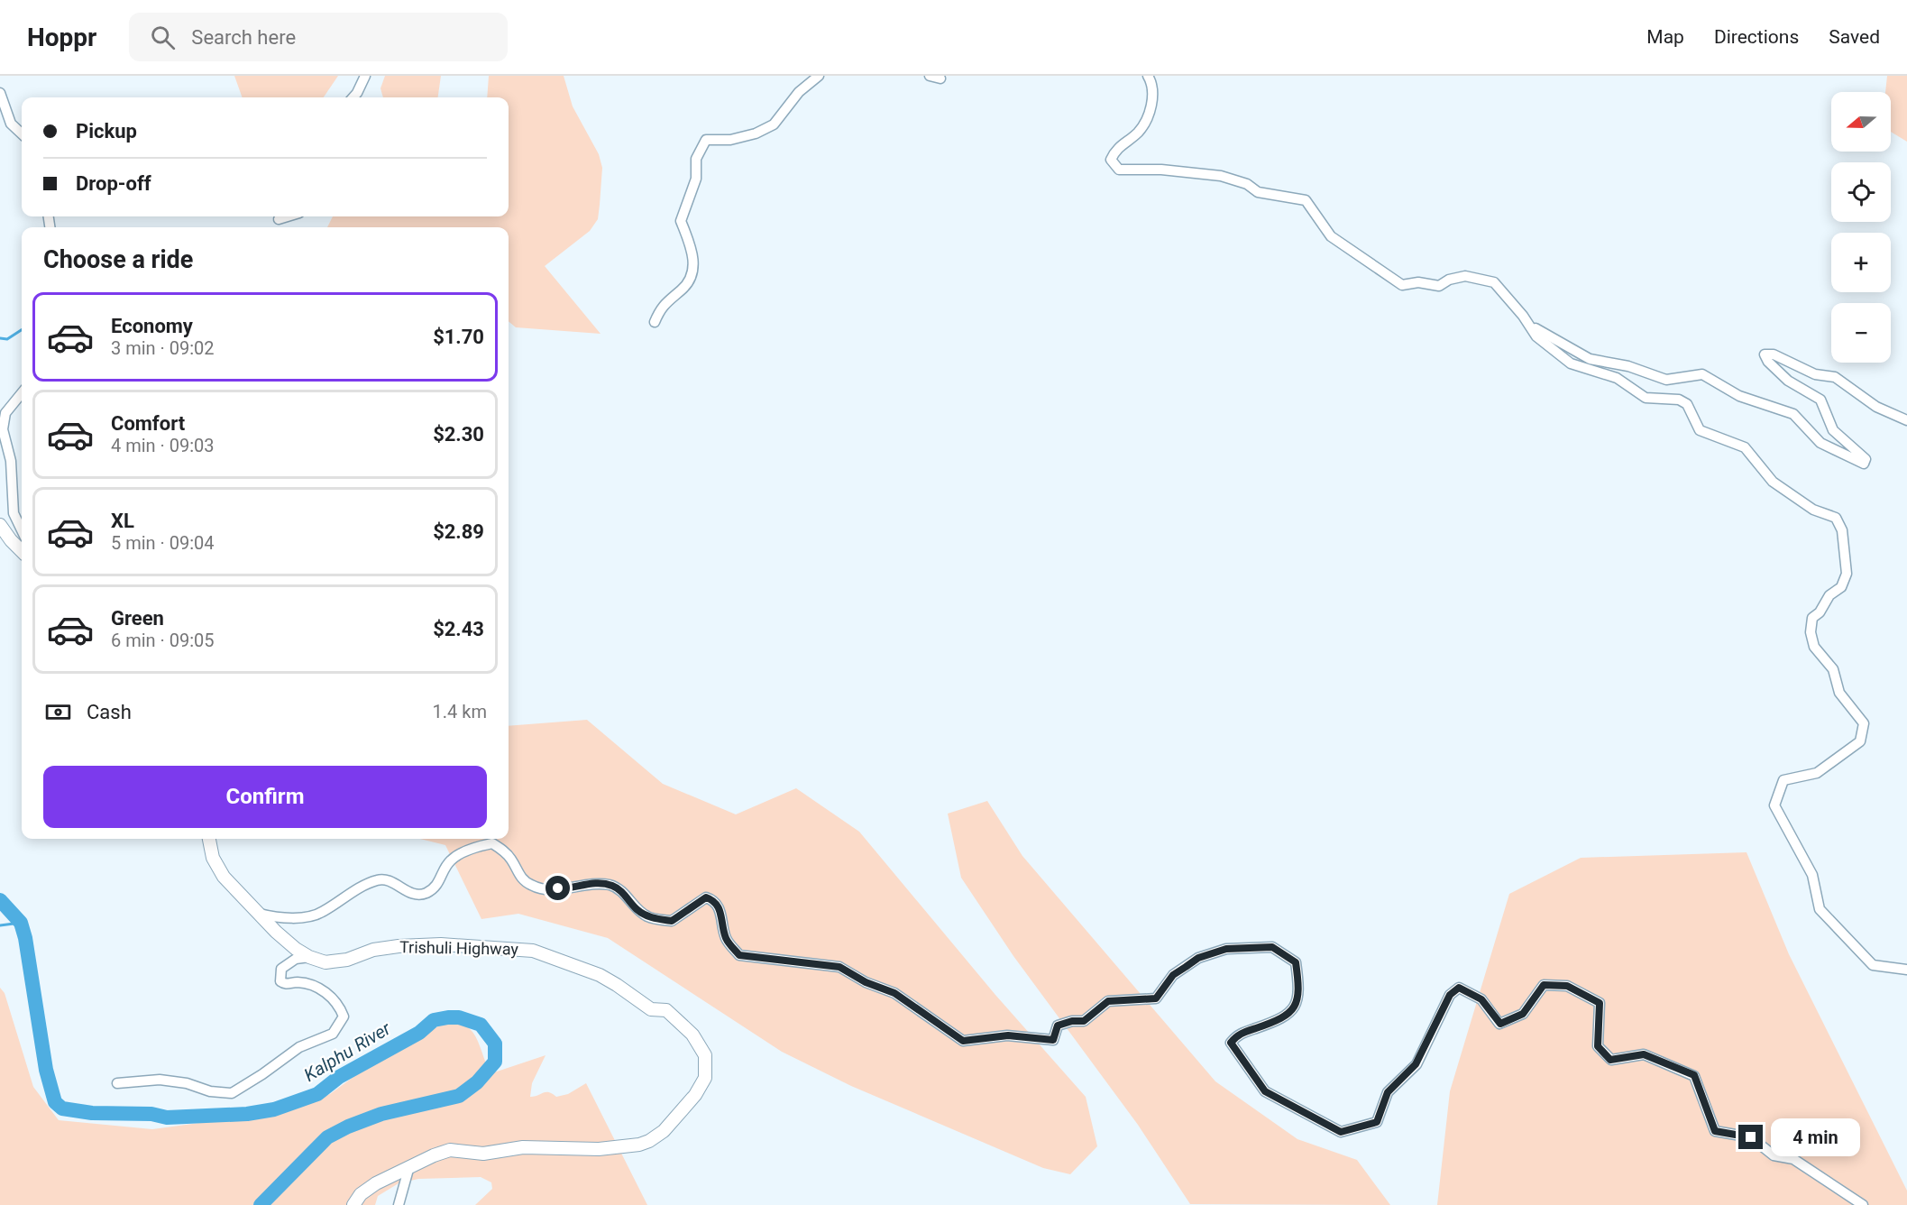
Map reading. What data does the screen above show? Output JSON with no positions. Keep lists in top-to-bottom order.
{
  "streets": {
    "street": ["Trishuli Highway"]
  },
  "water": ["Kalphu River"],
  "north": "left",
  "page": {
    "header": "Hoppr",
    "search": "Search here",
    "nav": ["Map", "Directions", "Saved"],
    "map_buttons": ["+", "−"],
    "banner": ["Pickup", "Drop-off"],
    "heading": "Choose a ride",
    "list": [
      {
        "name": "Economy",
        "note": "3 min · 09:02",
        "value": "$1.70"
      },
      {
        "name": "Comfort",
        "note": "4 min · 09:03",
        "value": "$2.30"
      },
      {
        "name": "XL",
        "note": "5 min · 09:04",
        "value": "$2.89"
      },
      {
        "name": "Green",
        "note": "6 min · 09:05",
        "value": "$2.43"
      }
    ],
    "pay": ["Cash", "1.4 km"],
    "buttons": "Confirm",
    "bubble": "4 min"
  }
}
